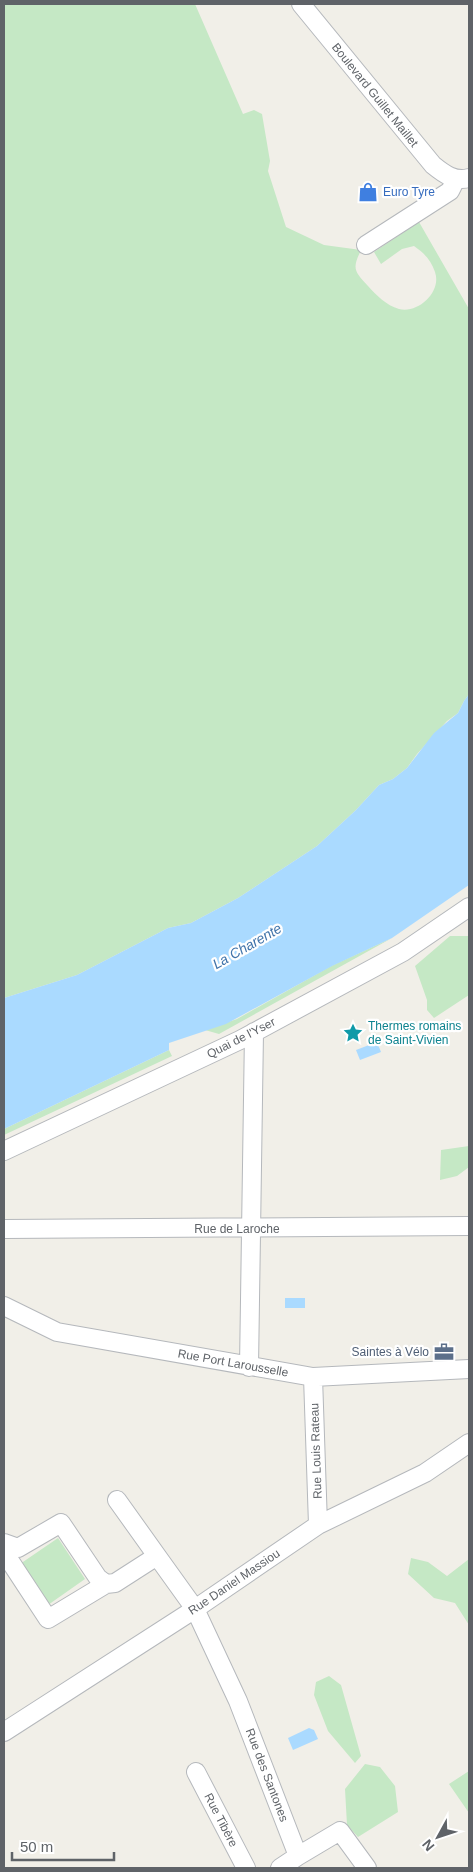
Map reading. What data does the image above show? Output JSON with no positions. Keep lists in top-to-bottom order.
{
  "streets": {
    "street": [
      "Boulevard Guillet Maillet",
      "Quai de l'Yser",
      "Rue de Laroche",
      "Rue Port Larousselle",
      "Rue Louis Rateau",
      "Rue Daniel Massiou",
      "Rue des Santones",
      "Rue Tibère"
    ]
  },
  "crossings": [
    ["Rue Port Larousselle", "Rue Louis Rateau"],
    ["Rue Louis Rateau", "Rue Daniel Massiou"],
    ["Rue Daniel Massiou", "Rue des Santones"]
  ],
  "water": ["La Charente"],
  "places": {
    "shop": ["Euro Tyre"],
    "place": ["Thermes romains de Saint-Vivien"],
    "office": ["Saintes à Vélo"]
  },
  "scale_bar": "50 m",
  "north": "bottom left"
}
